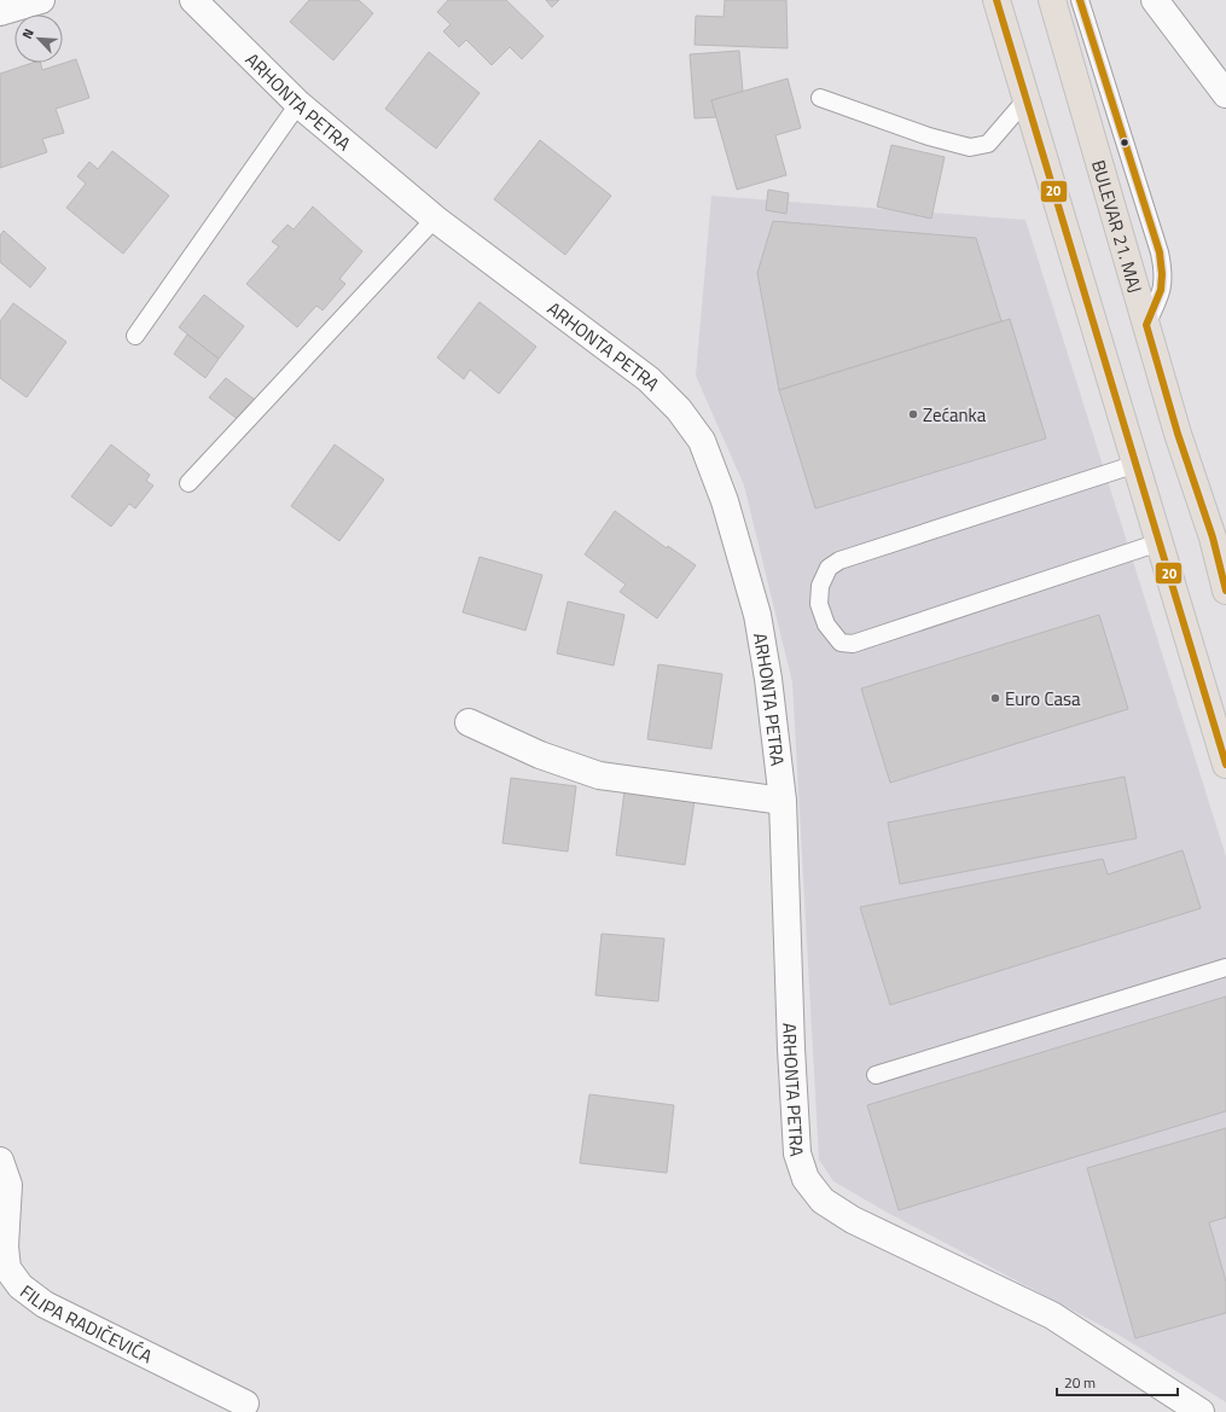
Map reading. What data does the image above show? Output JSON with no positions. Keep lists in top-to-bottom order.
{
  "streets": {
    "main road": ["BULEVAR 21. MAJ"],
    "street": ["ARHONTA PETRA", "FILIPA RADIČEVIĆA"]
  },
  "places": ["Zećanka", "Euro Casa"],
  "lines": ["transit line 20"],
  "scale_bar": "20 m",
  "north": "top left"
}
